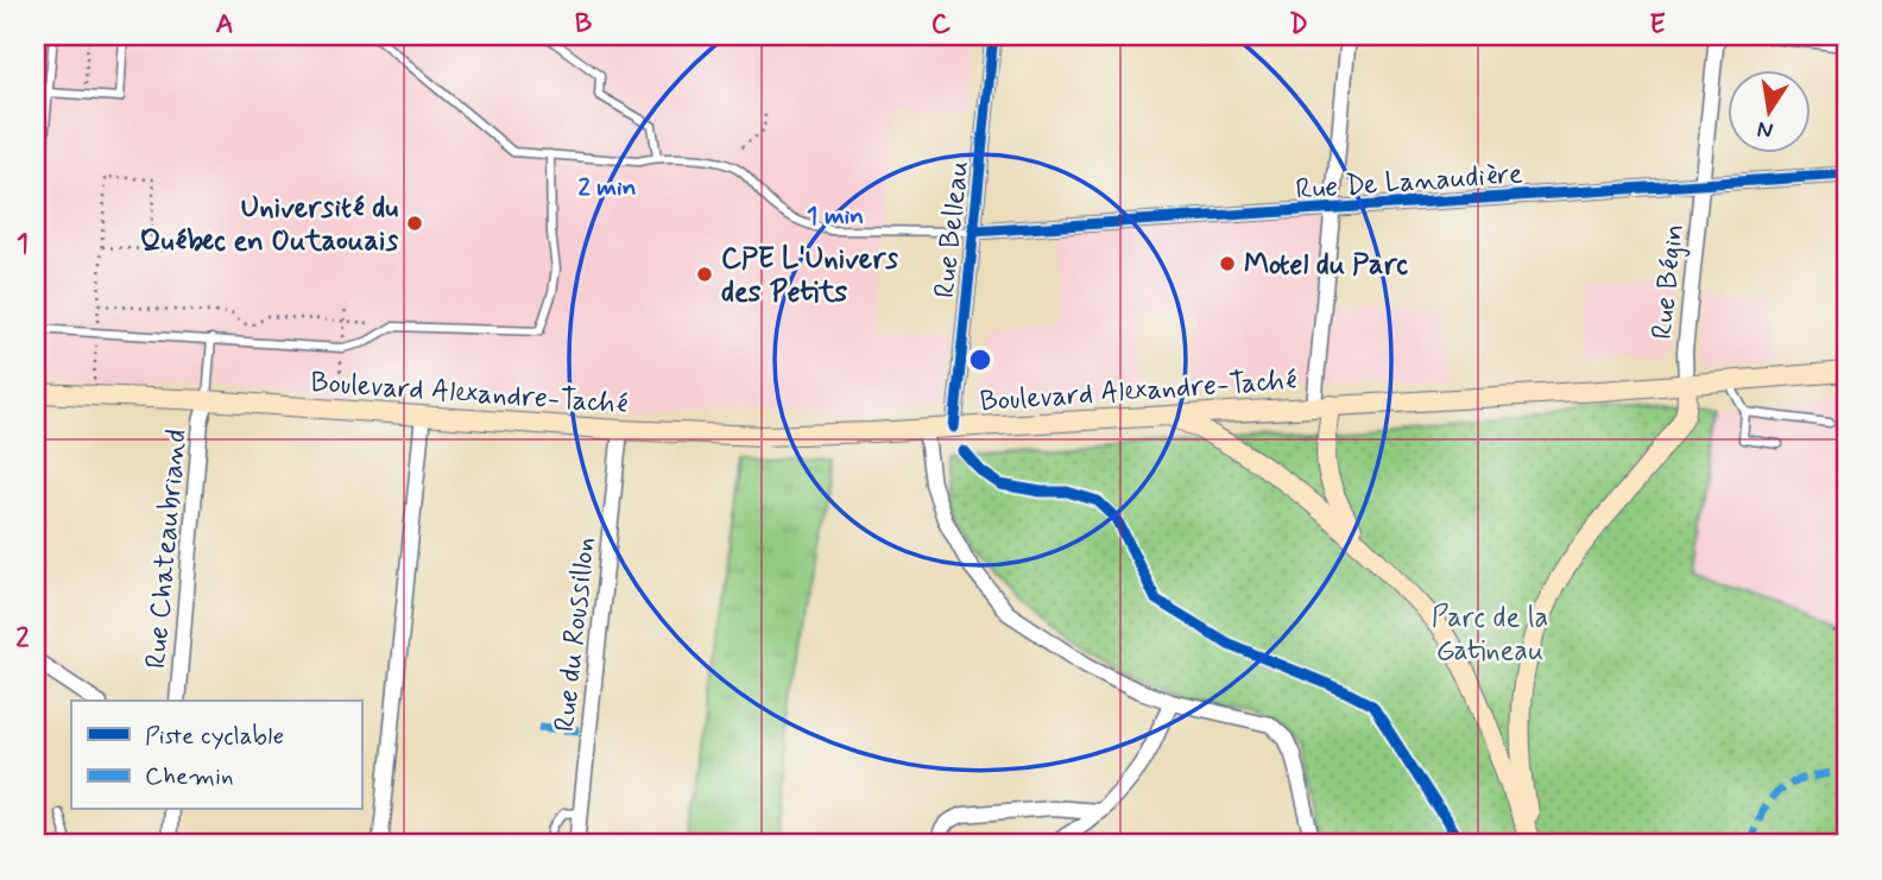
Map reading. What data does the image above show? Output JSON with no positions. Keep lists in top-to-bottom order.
{
  "streets": {
    "main road": ["Boulevard Alexandre-Taché"],
    "street": [
      "Rue De Lanaudière",
      "Rue Belleau",
      "Rue Bégin",
      "Rue Chateaubriand",
      "Rue du Roussillon"
    ]
  },
  "crossings": [
    ["Rue De Lanaudière", "Rue Belleau"],
    ["Rue De Lanaudière", "Rue Bégin"],
    ["Rue Belleau", "Boulevard Alexandre-Taché"],
    ["Rue Bégin", "Boulevard Alexandre-Taché"],
    ["Boulevard Alexandre-Taché", "Rue Chateaubriand"],
    ["Boulevard Alexandre-Taché", "Rue du Roussillon"]
  ],
  "parks": ["Parc de la Gatineau"],
  "places": ["Université du Québec en Outaouais", "Motel du Parc", "CPE L'Univers des Petits"],
  "legend": ["Piste cyclable", "Chemin"],
  "north": "bottom",
  "grid": {
    "columns": [
      "A",
      "B",
      "C",
      "D",
      "E"
    ],
    "rows": ["1", "2"]
  },
  "rings": ["2 min", "1 min"]
}
